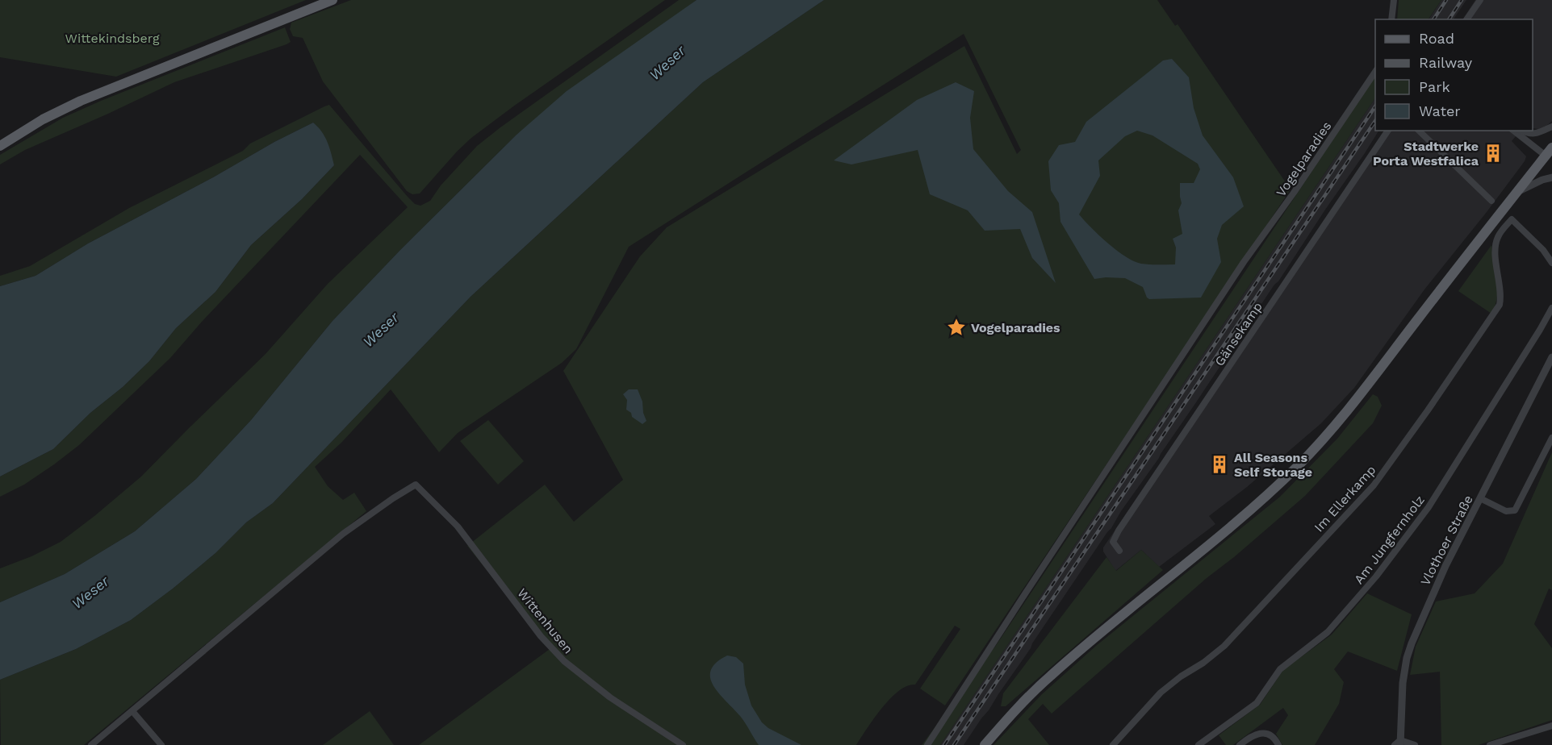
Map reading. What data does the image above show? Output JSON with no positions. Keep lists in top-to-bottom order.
{
  "streets": {
    "street": [
      "Vogelparadies",
      "Gänsekamp",
      "Im Ellerkamp",
      "Am Jungfernholz",
      "Vlothoer Straße",
      "Wittenhusen"
    ]
  },
  "water": ["Weser"],
  "parks": ["Wittekindsberg"],
  "places": {
    "building": ["Stadtwerke Porta Westfalica", "All Seasons Self Storage"],
    "place": ["Vogelparadies"]
  },
  "legend": [
    "Road",
    "Railway",
    "Park",
    "Water"
  ]
}
